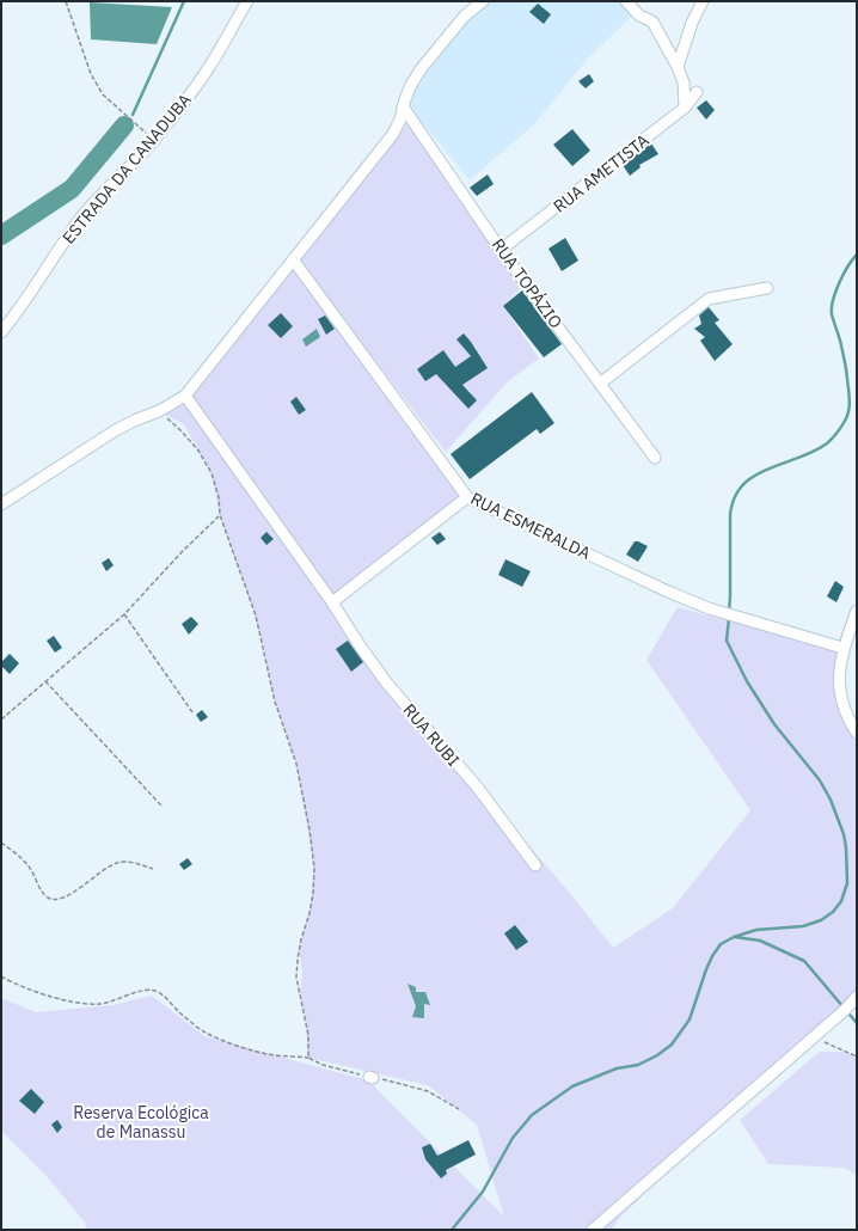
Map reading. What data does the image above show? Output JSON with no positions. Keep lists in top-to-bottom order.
{
  "streets": {
    "street": [
      "ESTRADA DA CANADUBA",
      "RUA AMETISTA",
      "RUA TOPÁZIO",
      "RUA ESMERALDA",
      "RUA RUBI"
    ]
  },
  "crossings": [
    ["RUA AMETISTA", "RUA TOPÁZIO"]
  ],
  "parks": ["Reserva Ecológica de Manassu"]
}
